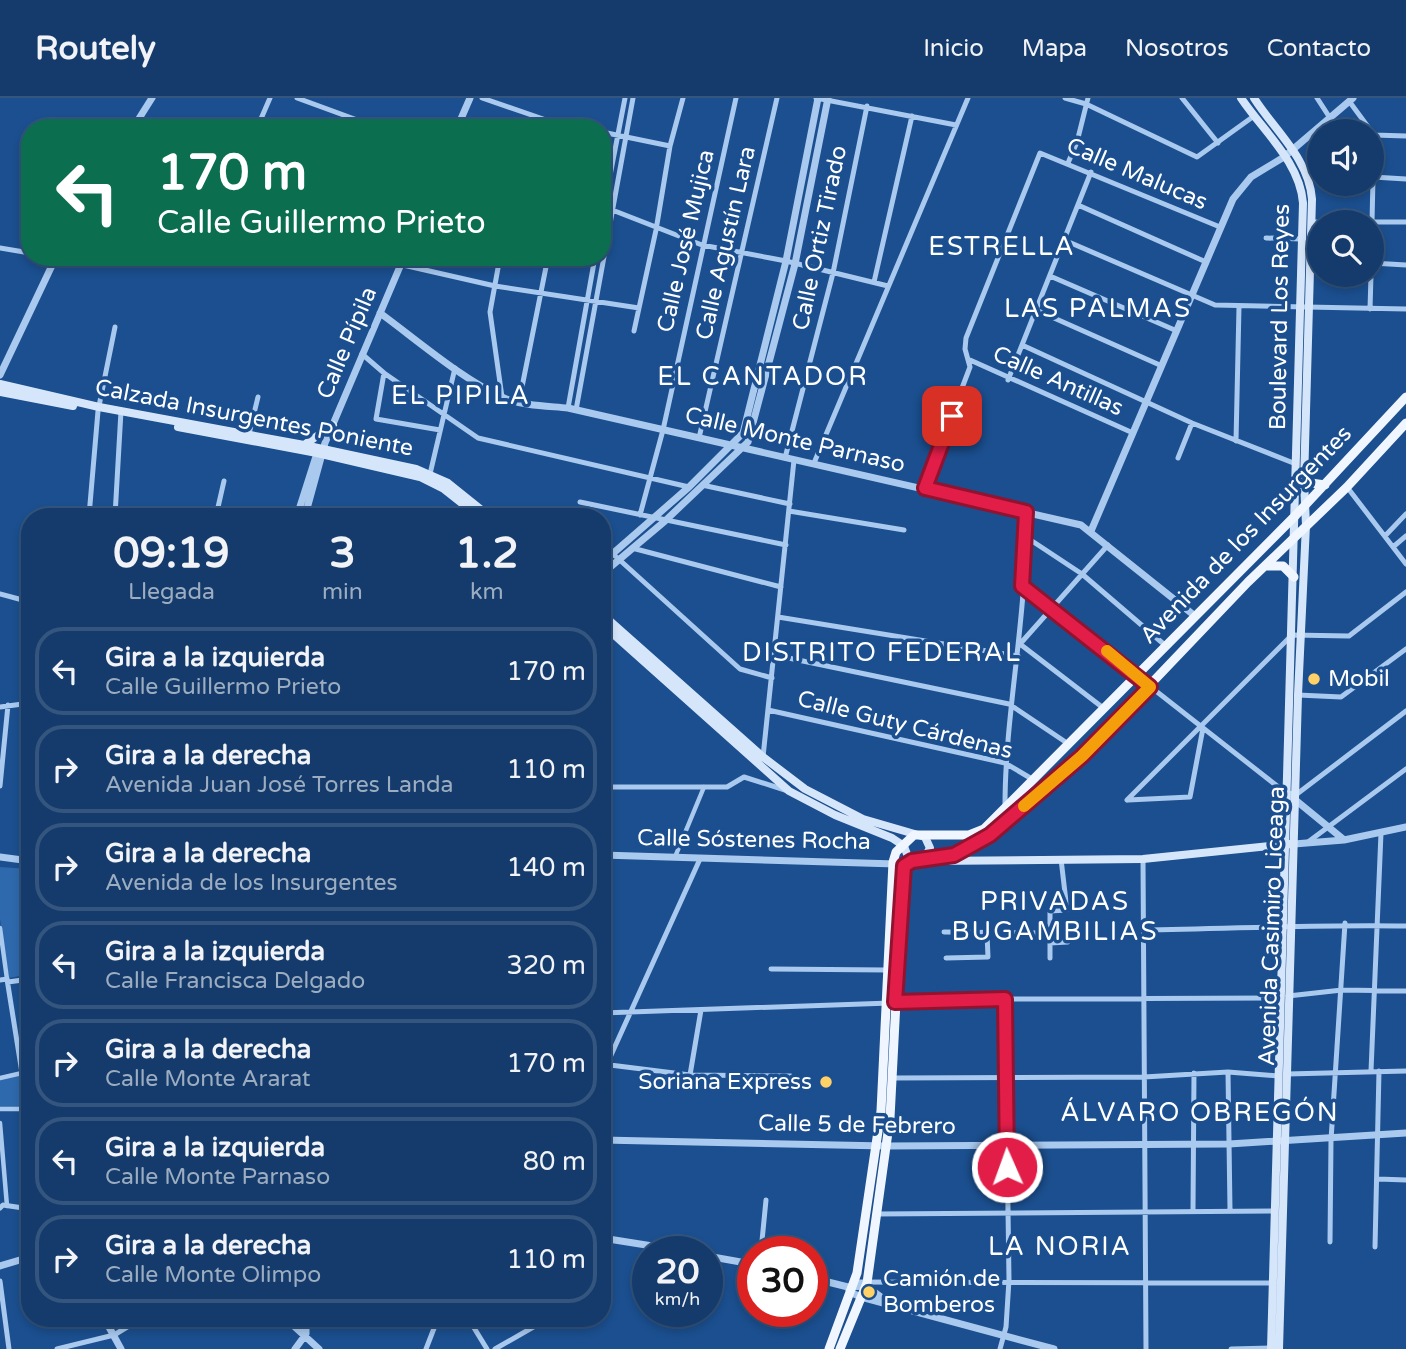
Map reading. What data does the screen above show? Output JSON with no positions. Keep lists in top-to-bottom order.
{
  "streets": {
    "main road": [
      "Boulevard Los Reyes",
      "Calzada Insurgentes Poniente",
      "Avenida de los Insurgentes",
      "Avenida Casimiro Liceaga"
    ],
    "street": [
      "Calle Malucas",
      "Calle Ortiz Tirado",
      "Calle José Mujica",
      "Calle Agustín Lara",
      "Calle Pípila",
      "Calle Antillas",
      "Calle Monte Parnaso",
      "Calle Guty Cárdenas",
      "Calle Sóstenes Rocha",
      "Calle 5 de Febrero"
    ]
  },
  "crossings": [
    ["Calle Malucas", "Calle Antillas"],
    ["Calle Ortiz Tirado", "Calle Monte Parnaso"],
    ["Calle José Mujica", "Calle Monte Parnaso"],
    ["Calle Agustín Lara", "Calle Monte Parnaso"],
    ["Boulevard Los Reyes", "Avenida de los Insurgentes"],
    ["Boulevard Los Reyes", "Avenida Casimiro Liceaga"],
    ["Calle Pípila", "Calzada Insurgentes Poniente"],
    ["Calle Pípila", "Calle Monte Parnaso"],
    ["Calle Monte Parnaso", "Avenida de los Insurgentes"],
    ["Avenida de los Insurgentes", "Calle Guty Cárdenas"],
    ["Avenida de los Insurgentes", "Calle Sóstenes Rocha"],
    ["Avenida de los Insurgentes", "Avenida Casimiro Liceaga"],
    ["Avenida Casimiro Liceaga", "Calle 5 de Febrero"]
  ],
  "districts": [
    "ESTRELLA",
    "LAS PALMAS",
    "EL CANTADOR",
    "EL PIPILA",
    "DISTRITO FEDERAL",
    "PRIVADAS BUGAMBILIAS",
    "ÁLVARO OBREGÓN",
    "LA NORIA"
  ],
  "places": ["Mobil", "Soriana Express", "Camión de Bomberos"],
  "page": {
    "header": "Routely",
    "nav": [
      "Inicio",
      "Mapa",
      "Nosotros",
      "Contacto"
    ],
    "turn": ["170 m", "Calle Guillermo Prieto"],
    "eta": [
      "09:19",
      "Llegada",
      "3",
      "min",
      "1.2",
      "km"
    ],
    "list": [
      {
        "name": "Gira a la izquierda",
        "note": "Calle Guillermo Prieto",
        "value": "170 m"
      },
      {
        "name": "Gira a la derecha",
        "note": "Avenida Juan José Torres Landa",
        "value": "110 m"
      },
      {
        "name": "Gira a la derecha",
        "note": "Avenida de los Insurgentes",
        "value": "140 m"
      },
      {
        "name": "Gira a la izquierda",
        "note": "Calle Francisca Delgado",
        "value": "320 m"
      },
      {
        "name": "Gira a la derecha",
        "note": "Calle Monte Ararat",
        "value": "170 m"
      },
      {
        "name": "Gira a la izquierda",
        "note": "Calle Monte Parnaso",
        "value": "80 m"
      },
      {
        "name": "Gira a la derecha",
        "note": "Calle Monte Olimpo",
        "value": "110 m"
      }
    ],
    "speed": "20 km/h",
    "limit": "30"
  }
}
